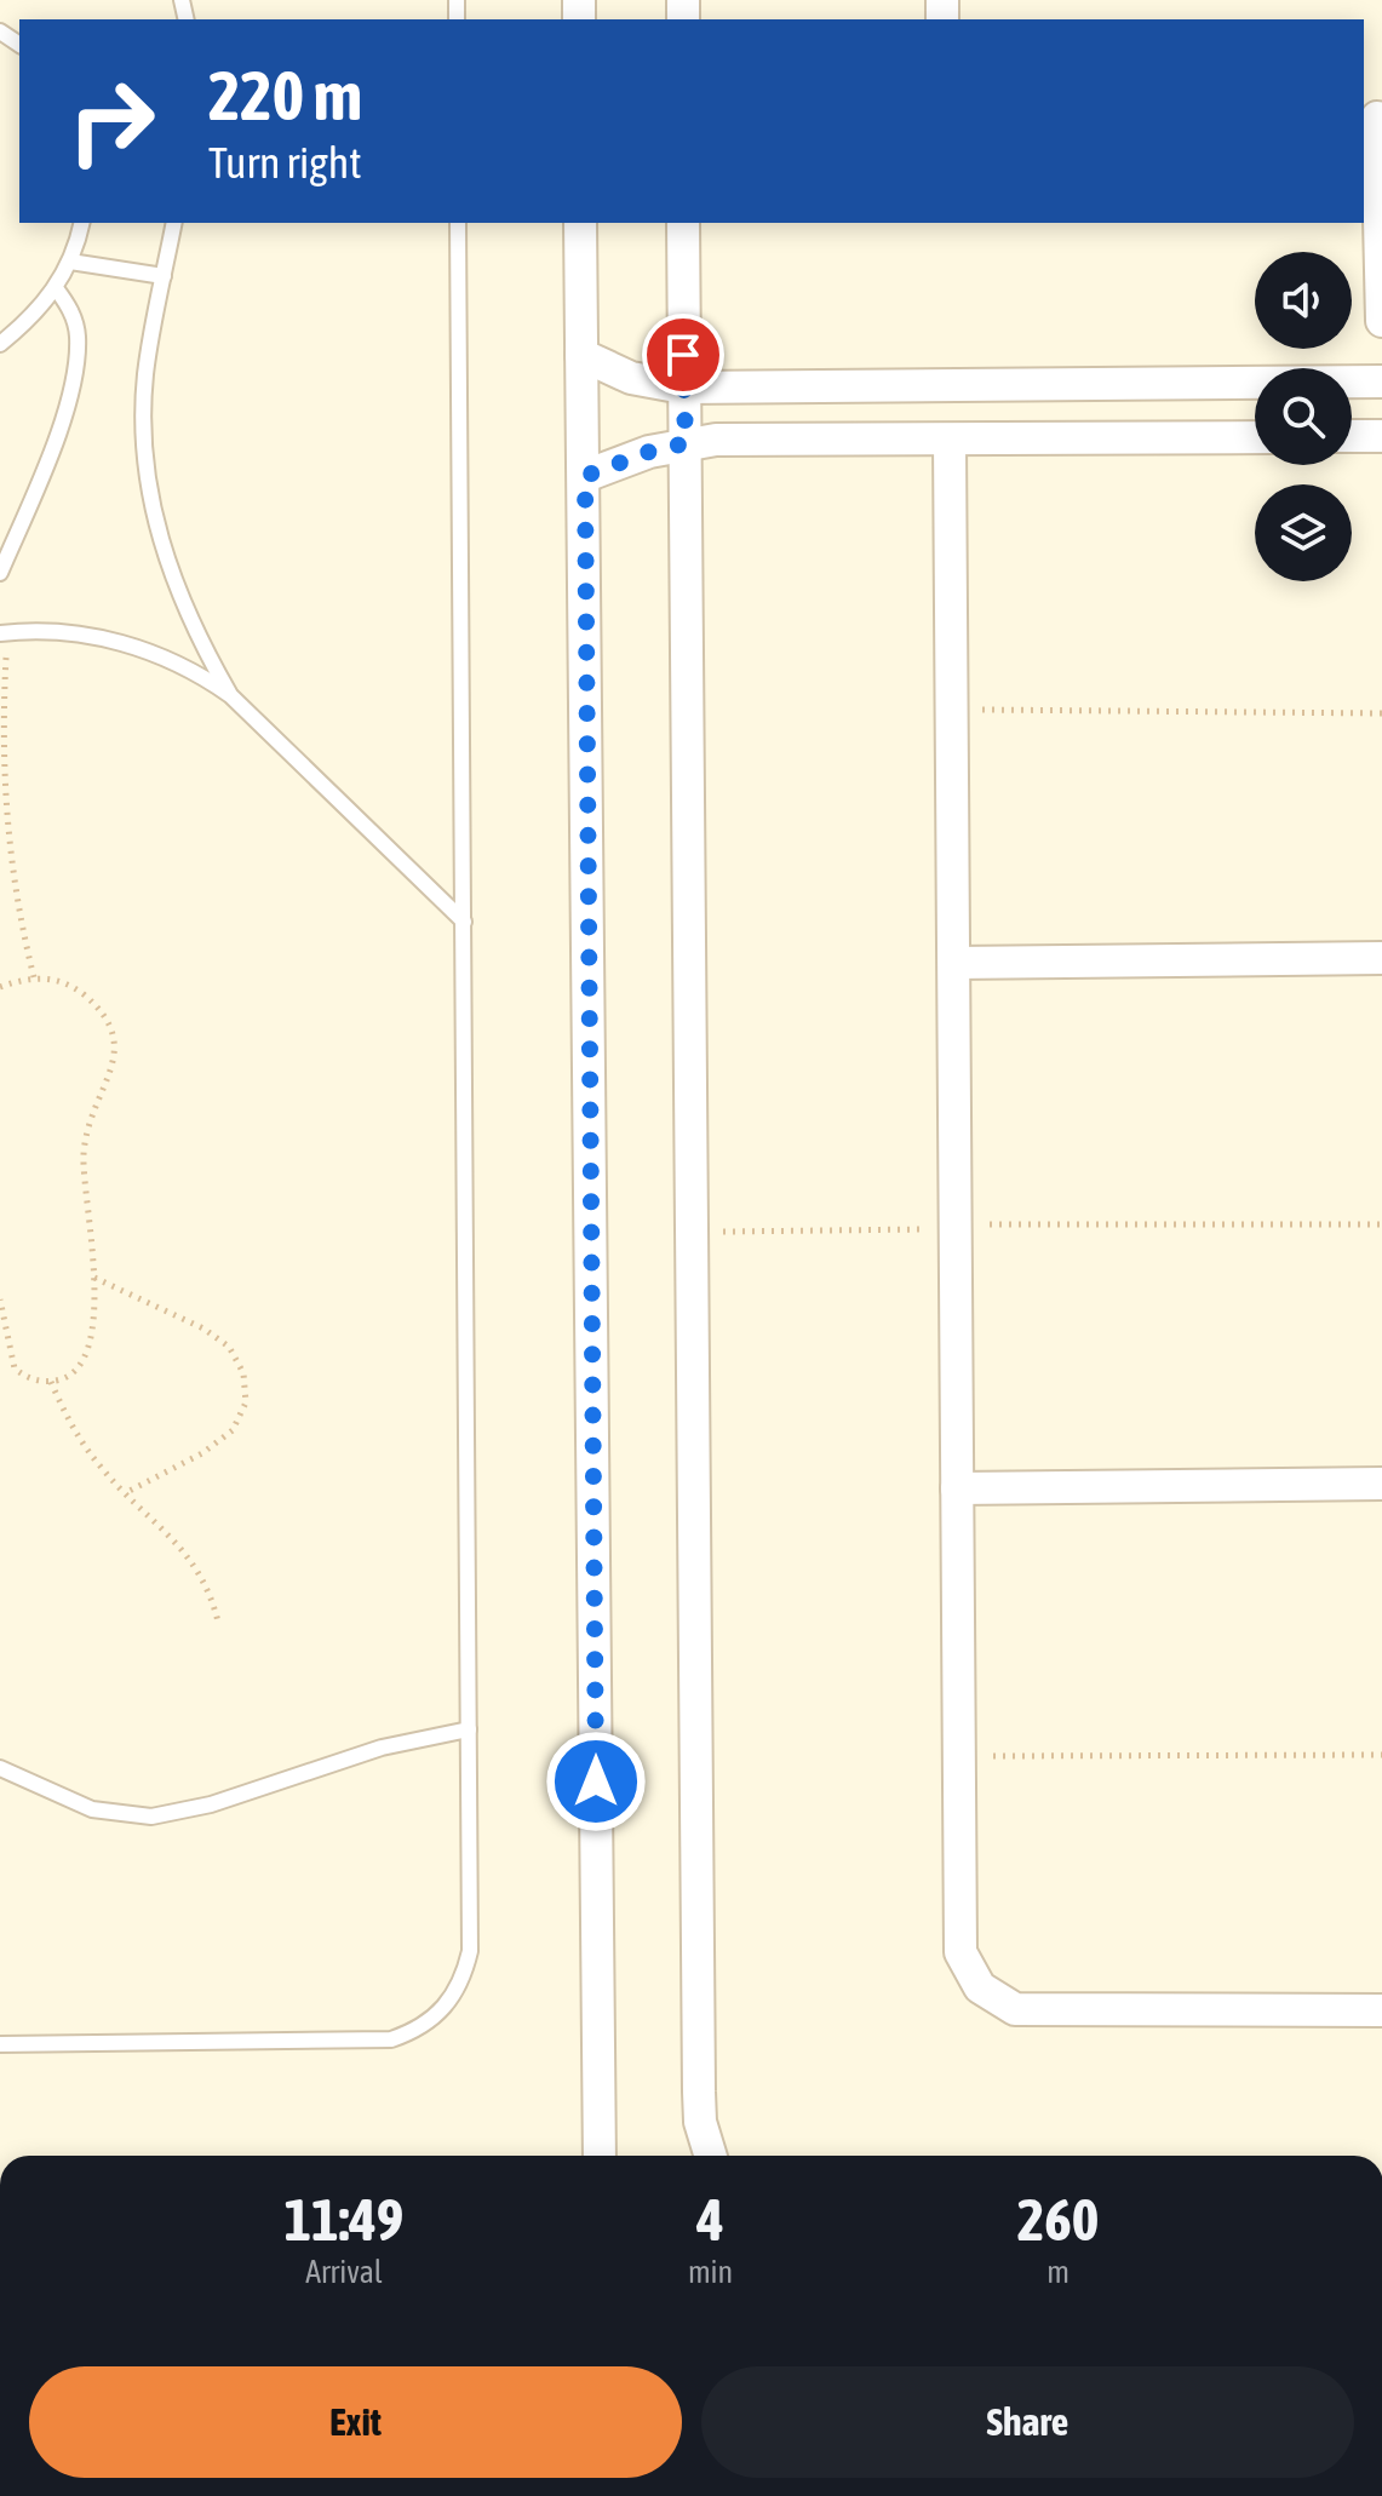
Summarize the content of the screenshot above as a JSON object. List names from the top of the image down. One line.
{"page":{"turn":["220 m","Turn right"],"eta":["11:49","Arrival","4","min","260","m"],"buttons":["Exit","Share"]}}
